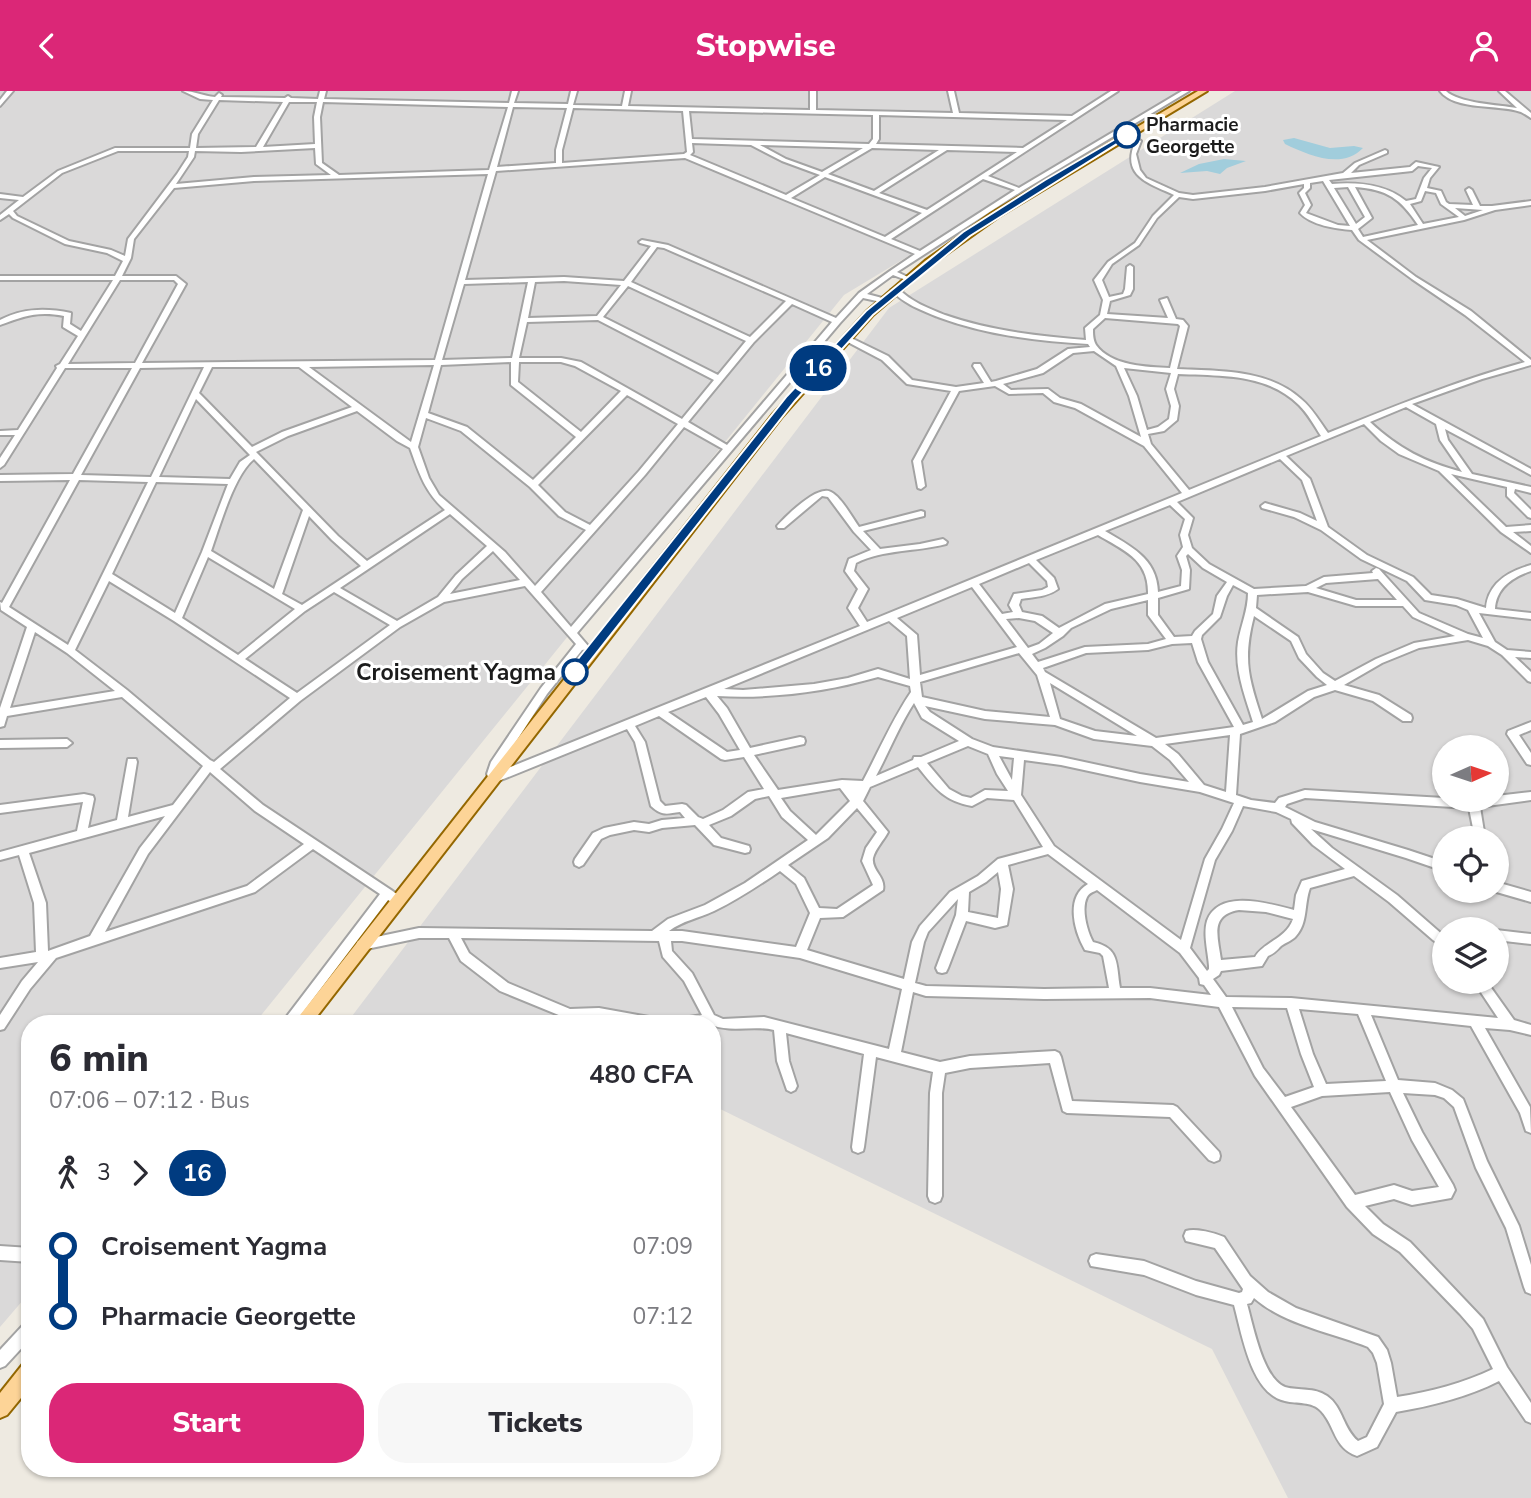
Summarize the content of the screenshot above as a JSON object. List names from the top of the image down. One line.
{"places":["Pharmacie Georgette","Croisement Yagma"],"lines":["bus line 16"],"north":"right","page":{"header":"Stopwise","on_map":"16","heading":["6 min","07:06 – 07:12 · Bus","480 CFA"],"legs":["3","16"],"list":[{"name":"Croisement Yagma","value":"07:09"},{"name":"Pharmacie Georgette","value":"07:12"}],"buttons":["Start","Tickets"]}}
